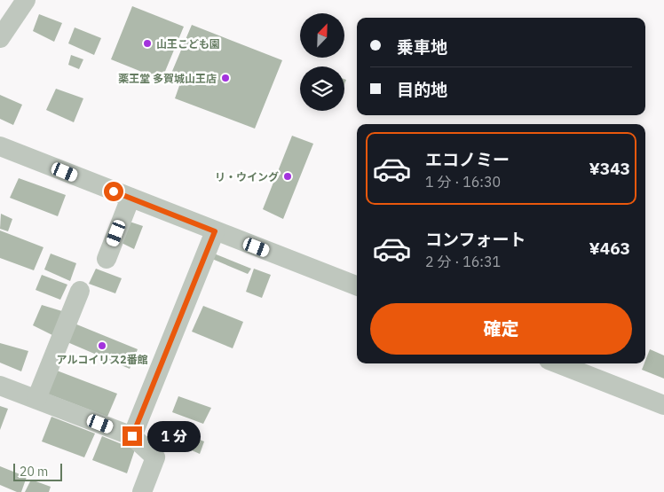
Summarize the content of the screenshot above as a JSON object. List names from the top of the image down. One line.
{"places":["山王こども園","薬王堂 多賀城山王店","リ・ウイング","アルコイリス2番館"],"scale_bar":"20 m","north":"top right","page":{"banner":["乗車地","目的地"],"list":[{"name":"エコノミー","note":"1 分 · 16:30","value":"¥343"},{"name":"コンフォート","note":"2 分 · 16:31","value":"¥463"}],"buttons":"確定","bubble":"1 分","scale":"20 m"}}
